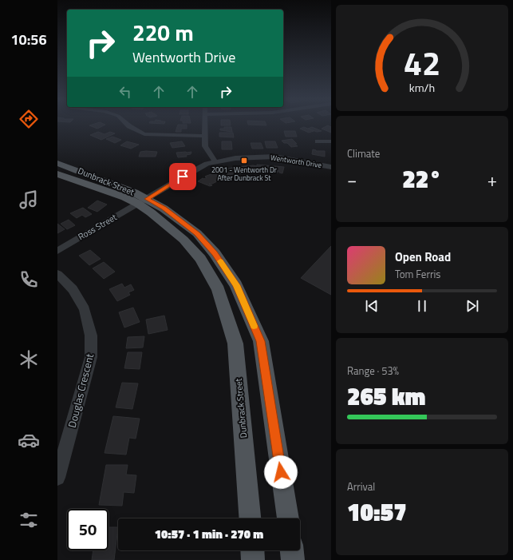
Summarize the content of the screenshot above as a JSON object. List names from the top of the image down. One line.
{"streets":{"main road":["Dunbrack Street"],"street":["Wentworth Drive","Ross Street","Douglas Crescent"]},"crossings":[["Wentworth Drive","Dunbrack Street"],["Wentworth Drive","Ross Street"],["Dunbrack Street","Ross Street"]],"places":{"transit":["2001 - Wentworth Dr After Dunbrack St"]},"page":{"tabs":"10:56","turn":["220 m","Wentworth Drive"],"tile":["Climate",["Range · 53%","265 km"],["Arrival","10:57"]],"heat":["−","22°","+"],"song":["Open Road","Tom Ferris"],"limit":"50","trip":"10:57 · 1 min · 270 m","gauge":["42","km/h"]}}
